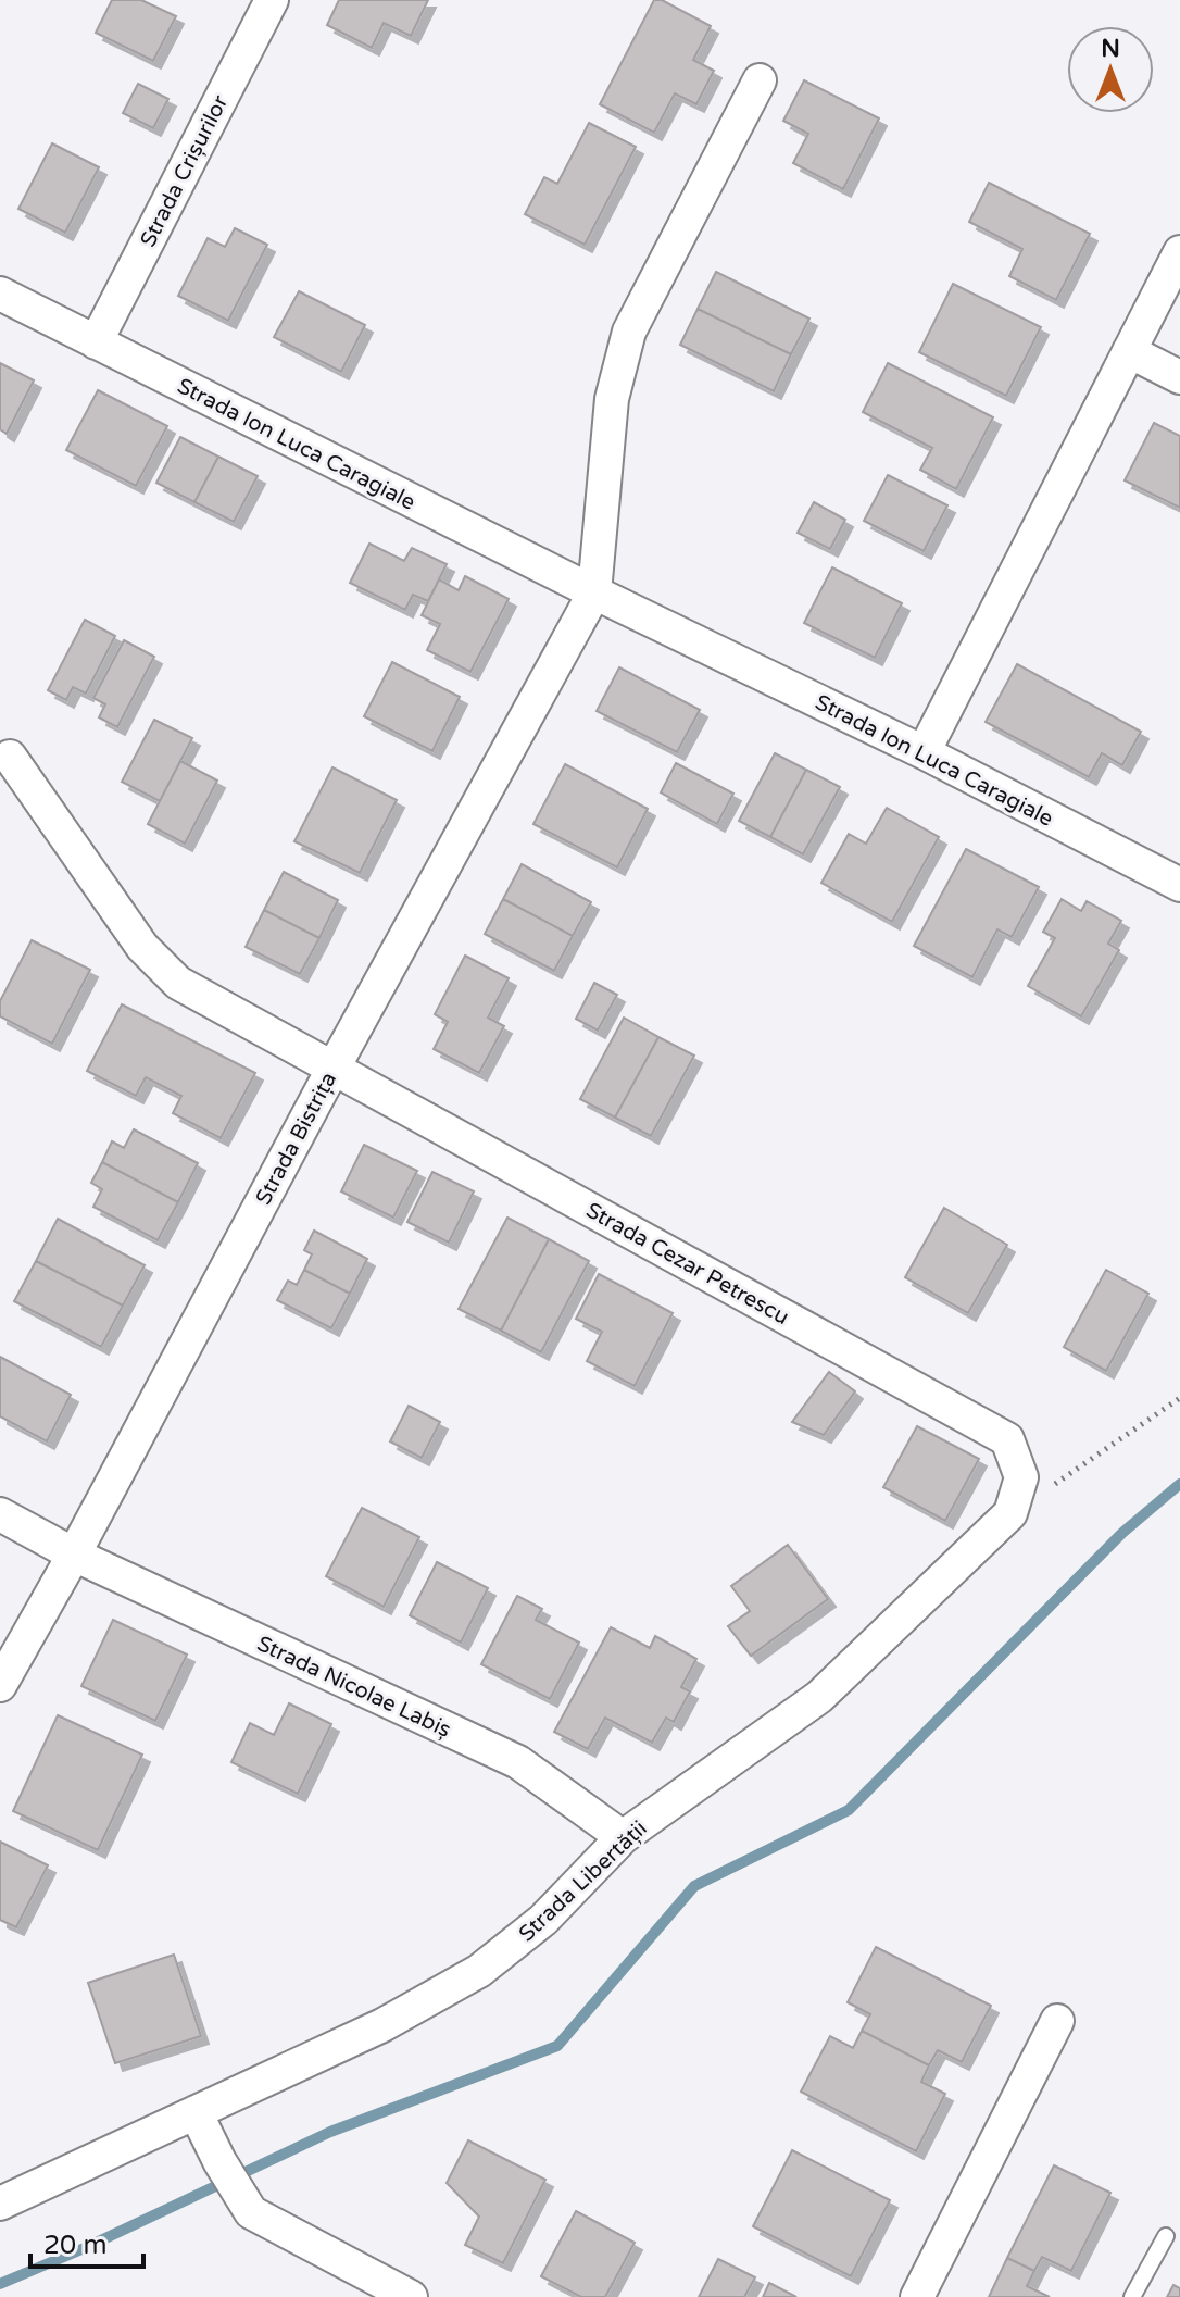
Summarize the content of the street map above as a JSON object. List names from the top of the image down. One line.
{"streets":{"street":["Strada Crișurilor","Strada Ion Luca Caragiale","Strada Bistrița","Strada Cezar Petrescu","Strada Nicolae Labiș","Strada Libertății"]},"crossings":[["Strada Crișurilor","Strada Ion Luca Caragiale"],["Strada Ion Luca Caragiale","Strada Bistrița"],["Strada Bistrița","Strada Cezar Petrescu"],["Strada Bistrița","Strada Nicolae Labiș"],["Strada Cezar Petrescu","Strada Libertății"],["Strada Nicolae Labiș","Strada Libertății"]],"scale_bar":"20 m","north":"top"}
